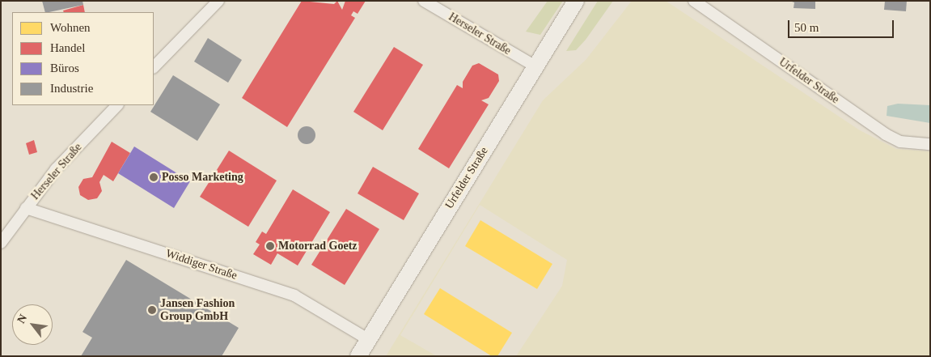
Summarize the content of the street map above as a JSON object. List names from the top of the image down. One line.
{"streets":{"main road":["Urfelder Straße"],"street":["Herseler Straße","Widdiger Straße"]},"crossings":[["Herseler Straße","Urfelder Straße"],["Herseler Straße","Widdiger Straße"],["Urfelder Straße","Widdiger Straße"]],"places":["Posso Marketing","Motorrad Goetz","Jansen Fashion Group GmbH"],"legend":["Wohnen","Handel","Büros","Industrie"],"scale_bar":"50 m","north":"top left"}
